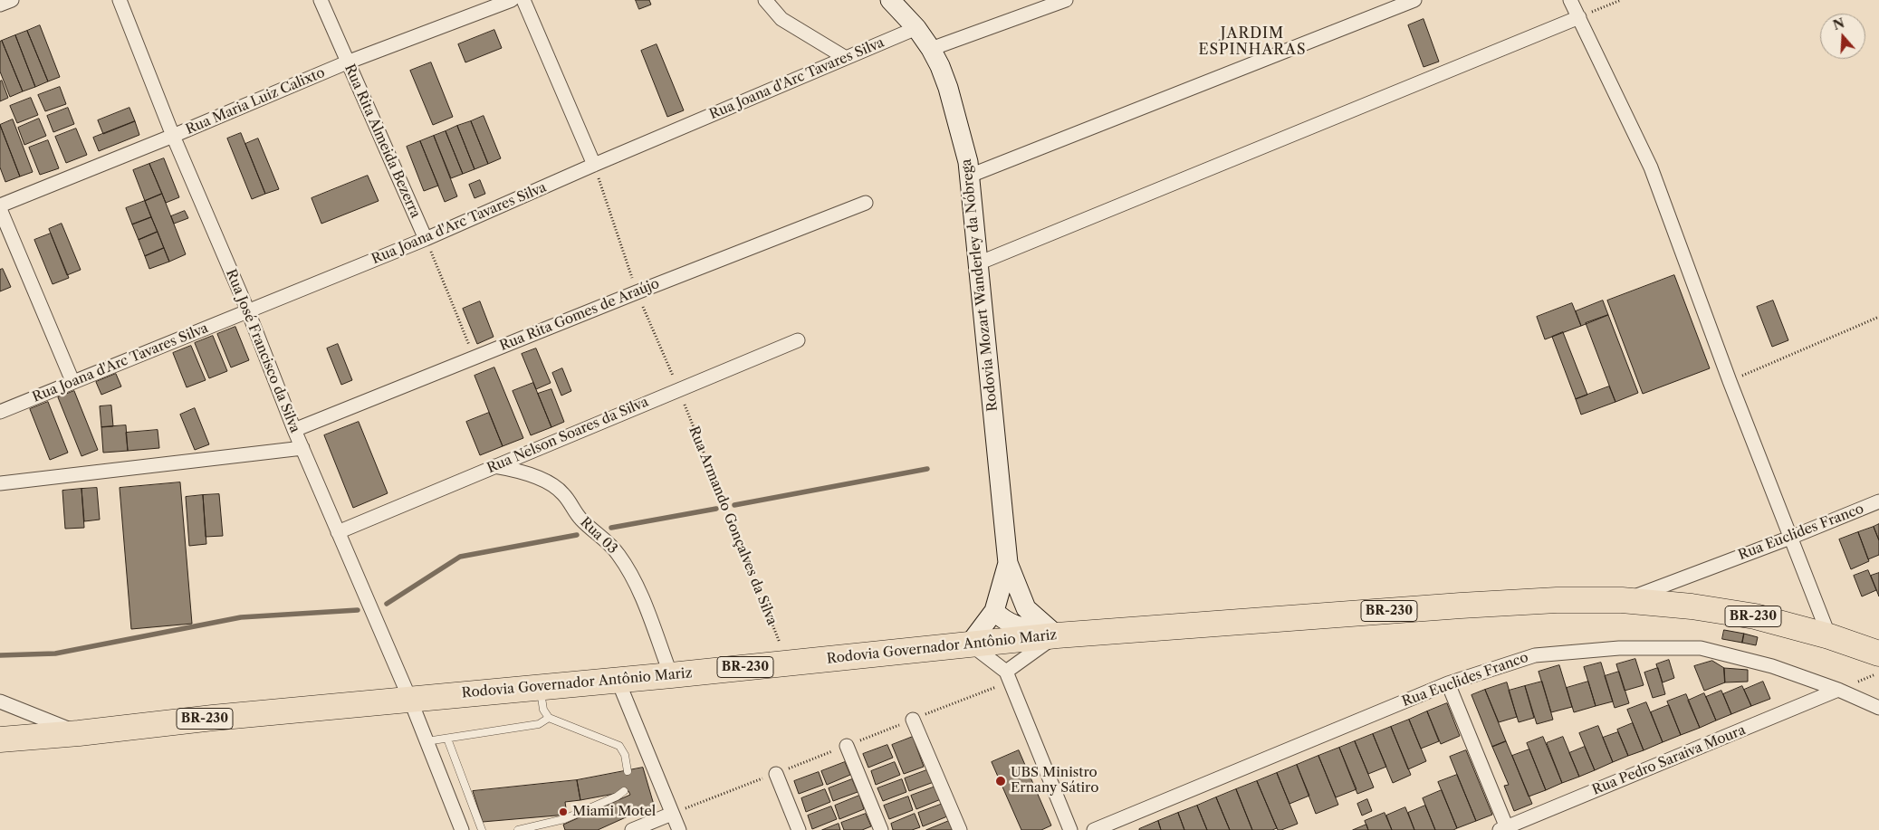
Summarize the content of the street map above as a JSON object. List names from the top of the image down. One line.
{"streets":{"highway":["BR-230","Rodovia Governador Antônio Mariz"],"main road":["Rodovia Mozart Wanderley da Nóbrega"],"street":["Rua Joana d'Arc Tavares Silva","Rua Maria Luiz Calixto","Rua Rita Almeida Bezerra","Rua Rita Gomes de Araújo","Rua José Francisco da Silva","Rua Nelson Soares da Silva","Rua Euclides Franco","Rua 03","Rua Pedro Saraiva Moura"],"path":["Rua Armando Gonçalves da Silva"]},"crossings":[["Rua Joana d'Arc Tavares Silva","Rua Rita Almeida Bezerra"],["Rua Joana d'Arc Tavares Silva","Rodovia Mozart Wanderley da Nóbrega"],["Rua Joana d'Arc Tavares Silva","Rua José Francisco da Silva"],["Rua Maria Luiz Calixto","Rua Rita Almeida Bezerra"],["Rua Maria Luiz Calixto","Rua José Francisco da Silva"],["Rodovia Mozart Wanderley da Nóbrega","Rodovia Governador Antônio Mariz"],["Rua Rita Gomes de Araújo","Rua José Francisco da Silva"],["Rua José Francisco da Silva","Rua Nelson Soares da Silva"],["Rua José Francisco da Silva","Rodovia Governador Antônio Mariz"],["Rua Nelson Soares da Silva","Rua Armando Gonçalves da Silva"],["Rua Nelson Soares da Silva","Rua 03"],["Rua Armando Gonçalves da Silva","Rodovia Governador Antônio Mariz"],["Rua Euclides Franco","Rodovia Governador Antônio Mariz"],["Rua Euclides Franco","Rua Pedro Saraiva Moura"],["Rua 03","Rodovia Governador Antônio Mariz"]],"districts":["JARDIM ESPINHARAS"],"places":["UBS Ministro Ernany Sátiro","Miami Motel"],"north":"top"}
